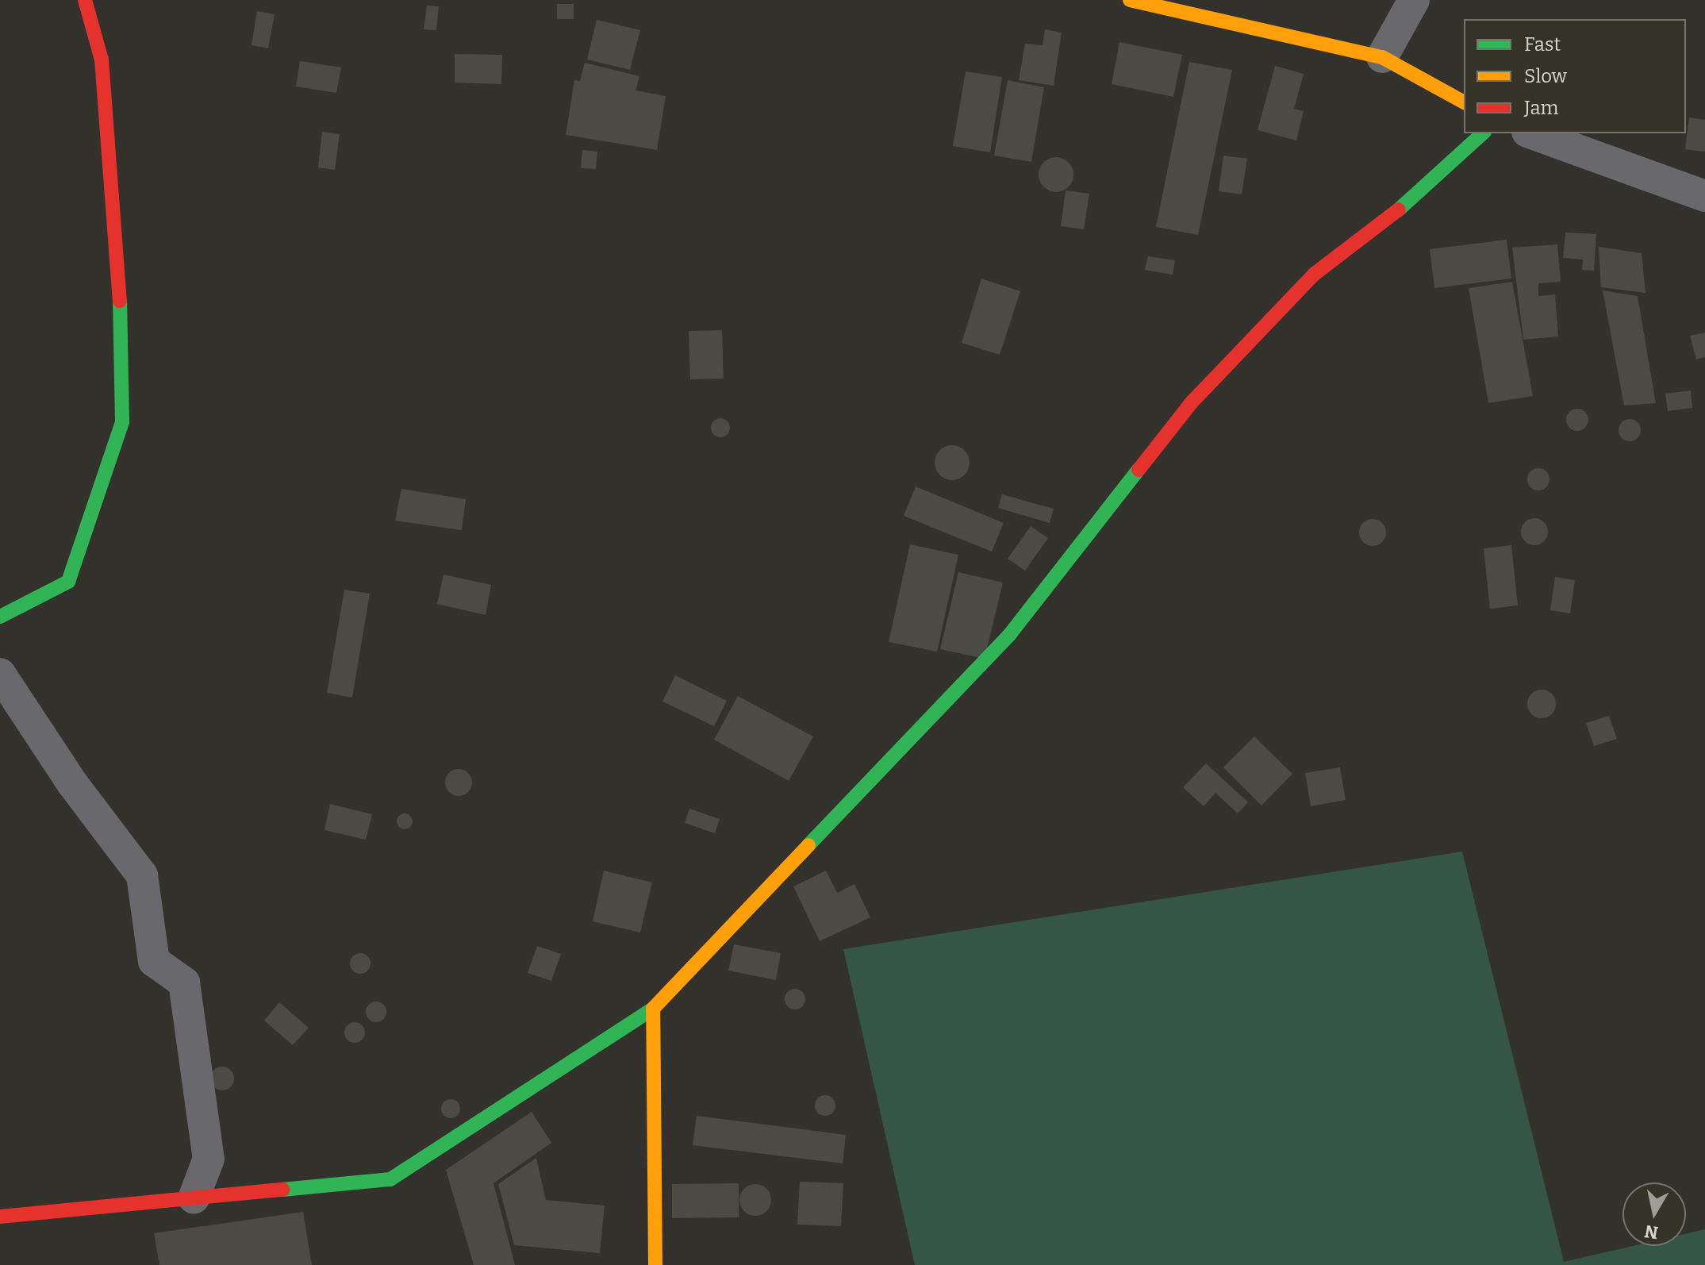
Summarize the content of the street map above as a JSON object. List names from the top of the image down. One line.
{"legend":["Fast","Slow","Jam"],"north":"bottom"}
